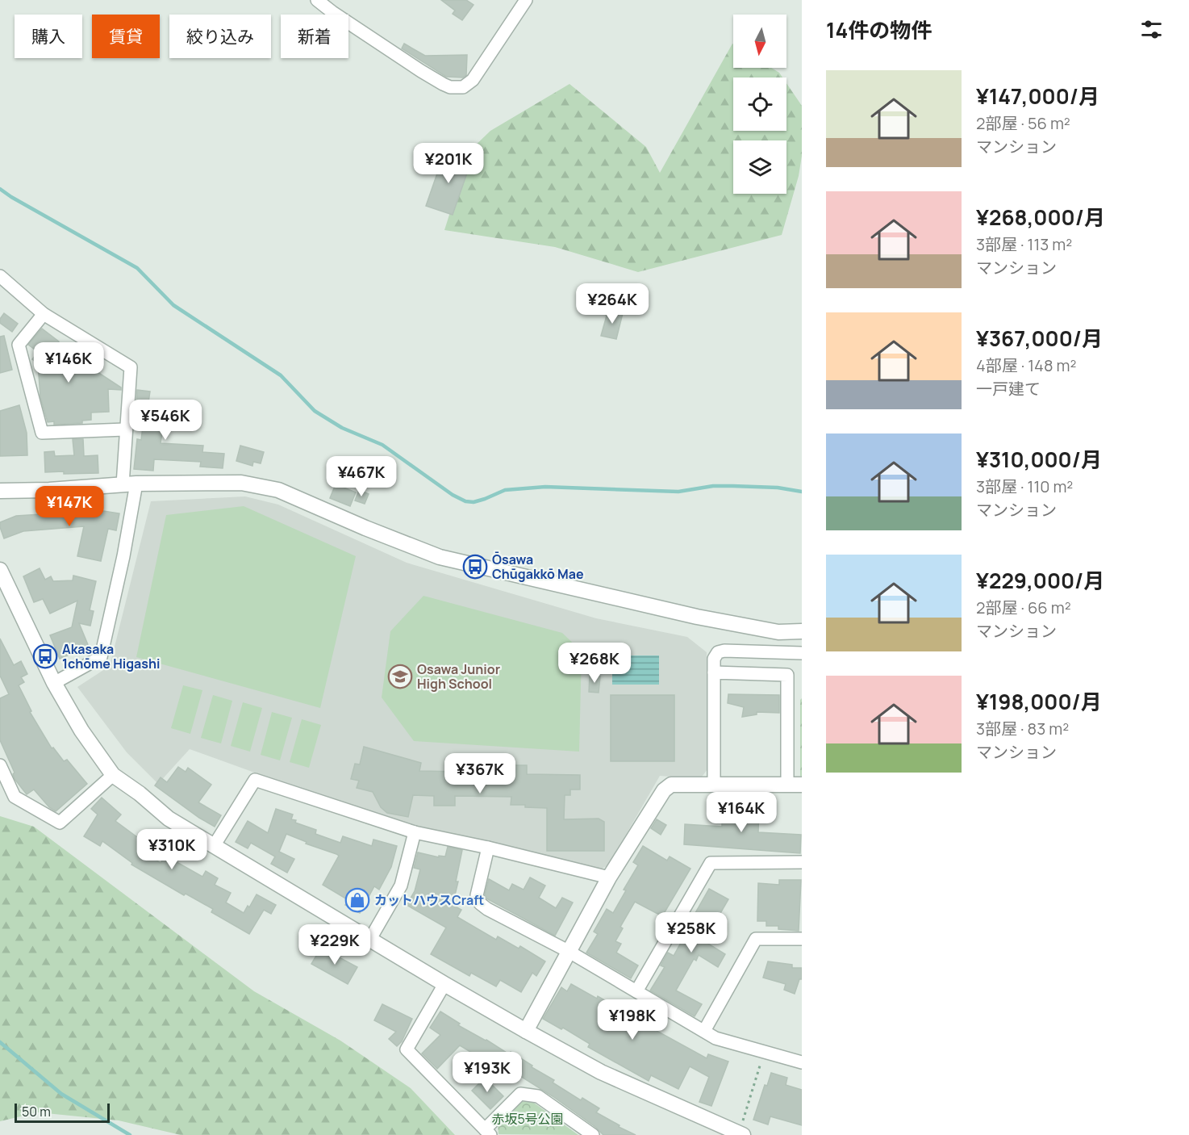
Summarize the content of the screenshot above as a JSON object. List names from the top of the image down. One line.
{"parks":["赤坂5号公園"],"places":{"bus stop":["Ōsawa Chūgakkō Mae","Akasaka 1chōme Higashi"],"school or university":["Osawa Junior High School"],"shop":["カットハウスCraft"]},"scale_bar":"50 m","north":"bottom","page":{"heading":"14件の物件","chip":["購入","賃貸","絞り込み","新着"],"list":[{"name":"¥147,000/月","note":"2部屋 · 56 m² · マンション"},{"name":"¥268,000/月","note":"3部屋 · 113 m² · マンション"},{"name":"¥367,000/月","note":"4部屋 · 148 m² · 一戸建て"},{"name":"¥310,000/月","note":"3部屋 · 110 m² · マンション"},{"name":"¥229,000/月","note":"2部屋 · 66 m² · マンション"},{"name":"¥198,000/月","note":"3部屋 · 83 m² · マンション"}],"price":["¥201K","¥264K","¥146K","¥546K","¥467K","¥147K","¥268K","¥367K","¥164K","¥310K","¥258K","¥229K","¥198K","¥193K"],"scale":"50 m"}}
